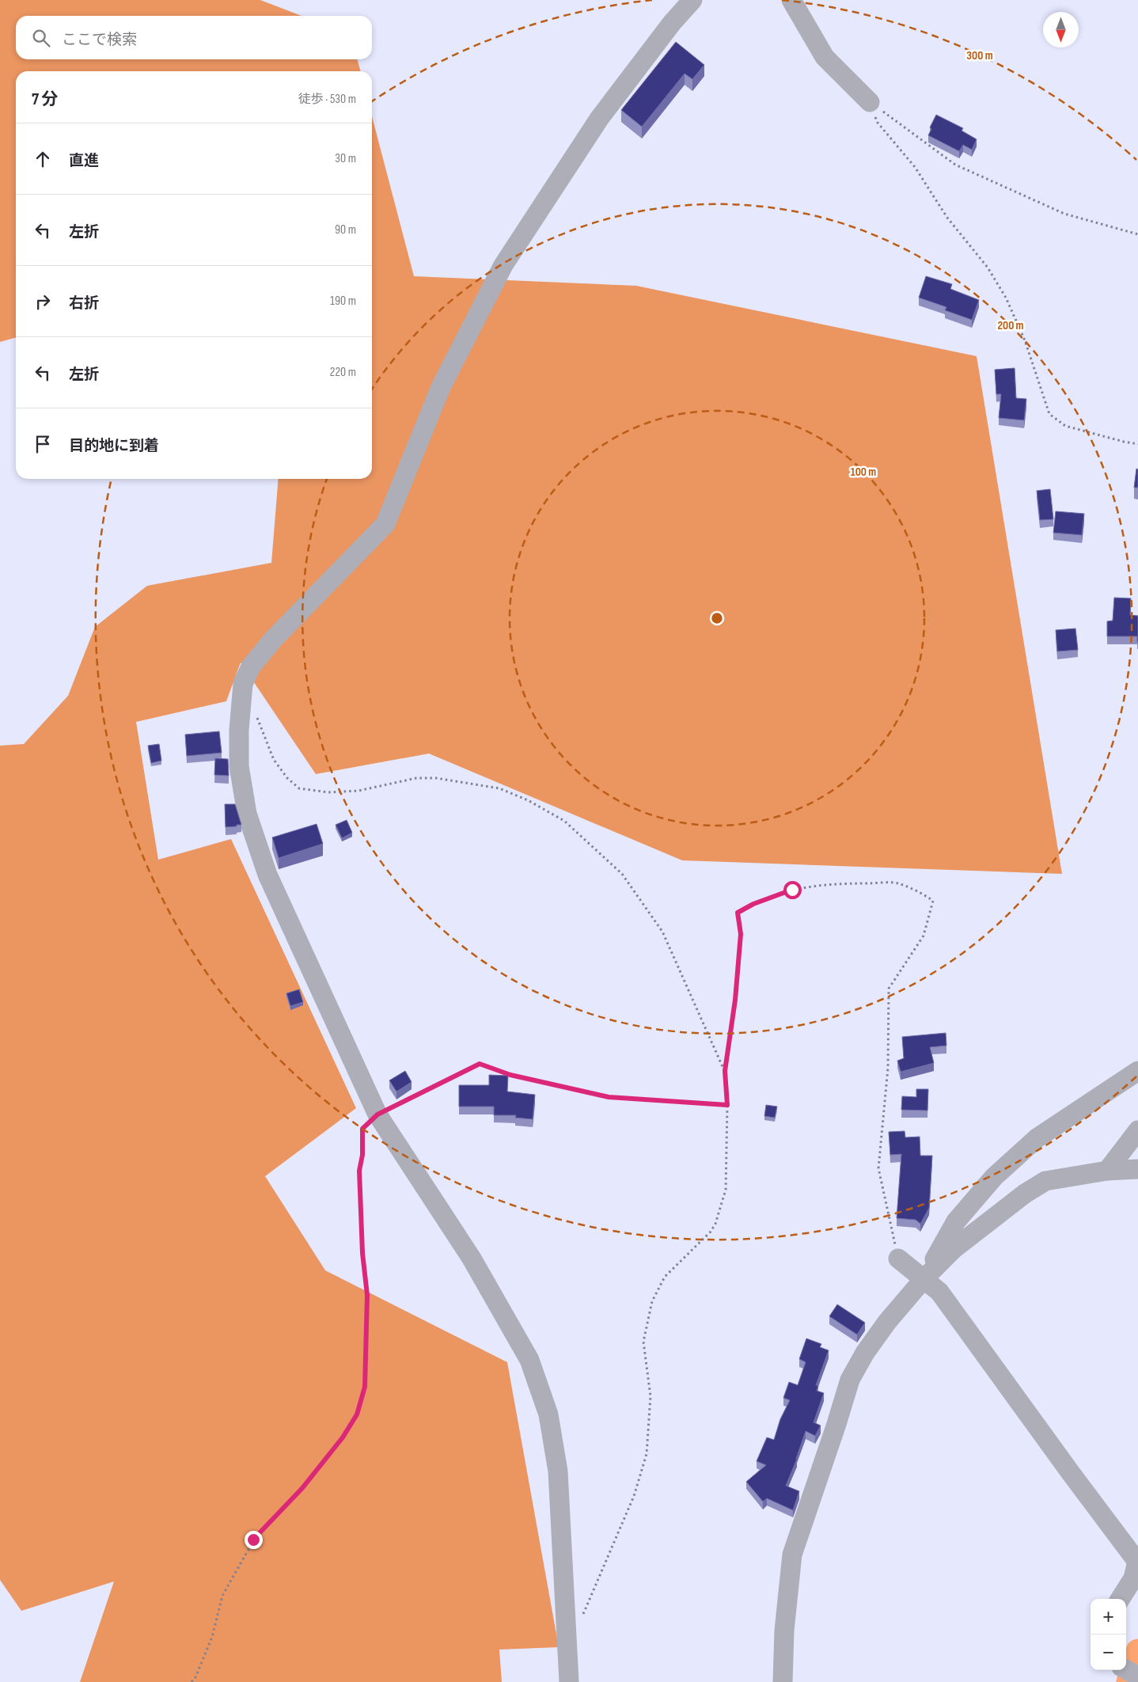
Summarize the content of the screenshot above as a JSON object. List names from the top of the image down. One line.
{"north":"bottom","page":{"search":"ここで検索","heading":["7 分","徒歩 · 530 m"],"list":[["直進","30 m"],["左折","90 m"],["右折","190 m"],["左折","220 m"],"目的地に到着"],"map_buttons":["+","−"]},"rings":["300 m","200 m","100 m"]}
